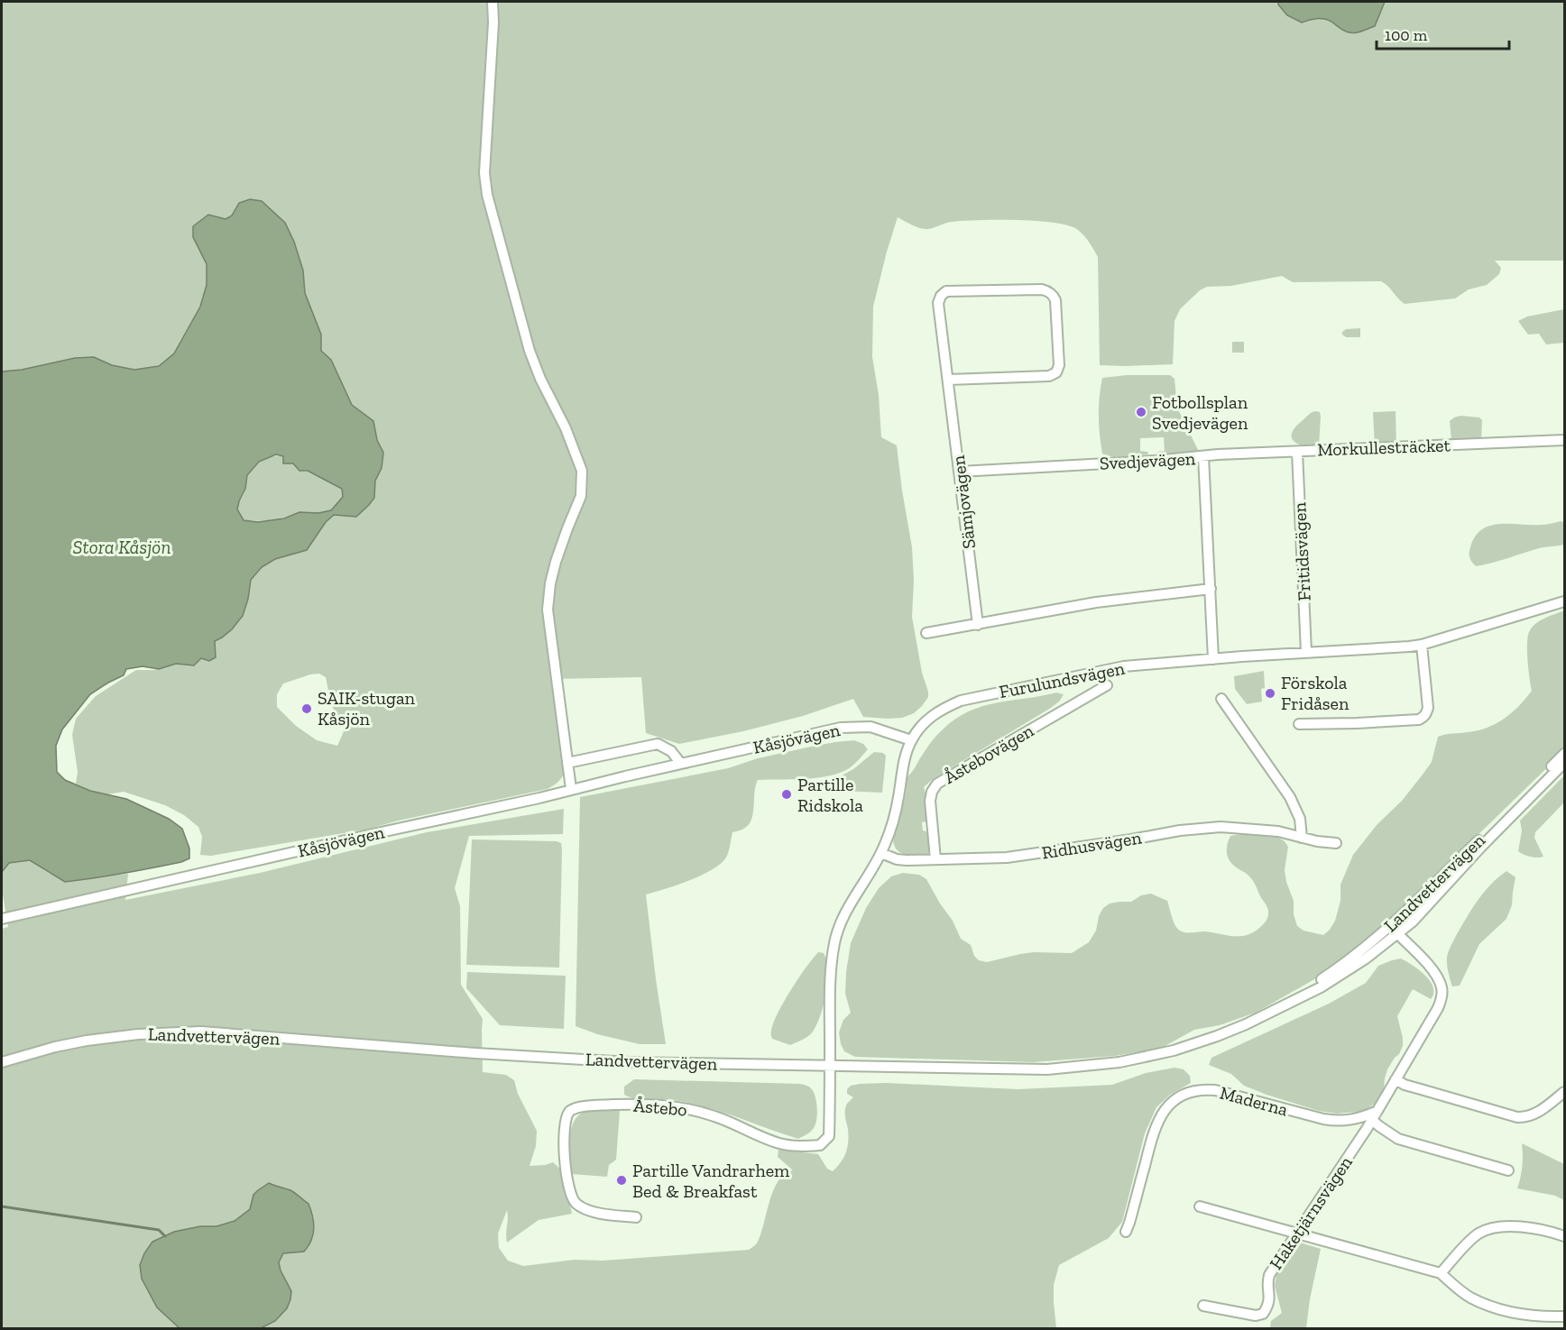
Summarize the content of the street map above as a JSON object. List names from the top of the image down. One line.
{"streets":{"street":["Morkullesträcket","Svedjevägen","Sämjovägen","Fritidsvägen","Furulundsvägen","Kåsjövägen","Åstebovägen","Ridhusvägen","Landvettervägen","Maderna","Åstebo","Haketjärnsvägen"]},"crossings":[["Morkullesträcket","Svedjevägen"],["Morkullesträcket","Fritidsvägen"],["Svedjevägen","Sämjovägen"],["Svedjevägen","Furulundsvägen"],["Fritidsvägen","Furulundsvägen"],["Furulundsvägen","Kåsjövägen"],["Furulundsvägen","Ridhusvägen"],["Furulundsvägen","Landvettervägen"],["Furulundsvägen","Åstebo"],["Åstebovägen","Ridhusvägen"],["Landvettervägen","Åstebo"],["Landvettervägen","Haketjärnsvägen"],["Maderna","Haketjärnsvägen"]],"water":["Stora Kåsjön"],"places":["Fotbollsplan Svedjevägen","Förskola Fridåsen","SAIK-stugan Kåsjön","Partille Ridskola","Partille Vandrarhem Bed & Breakfast"],"scale_bar":"100 m"}
